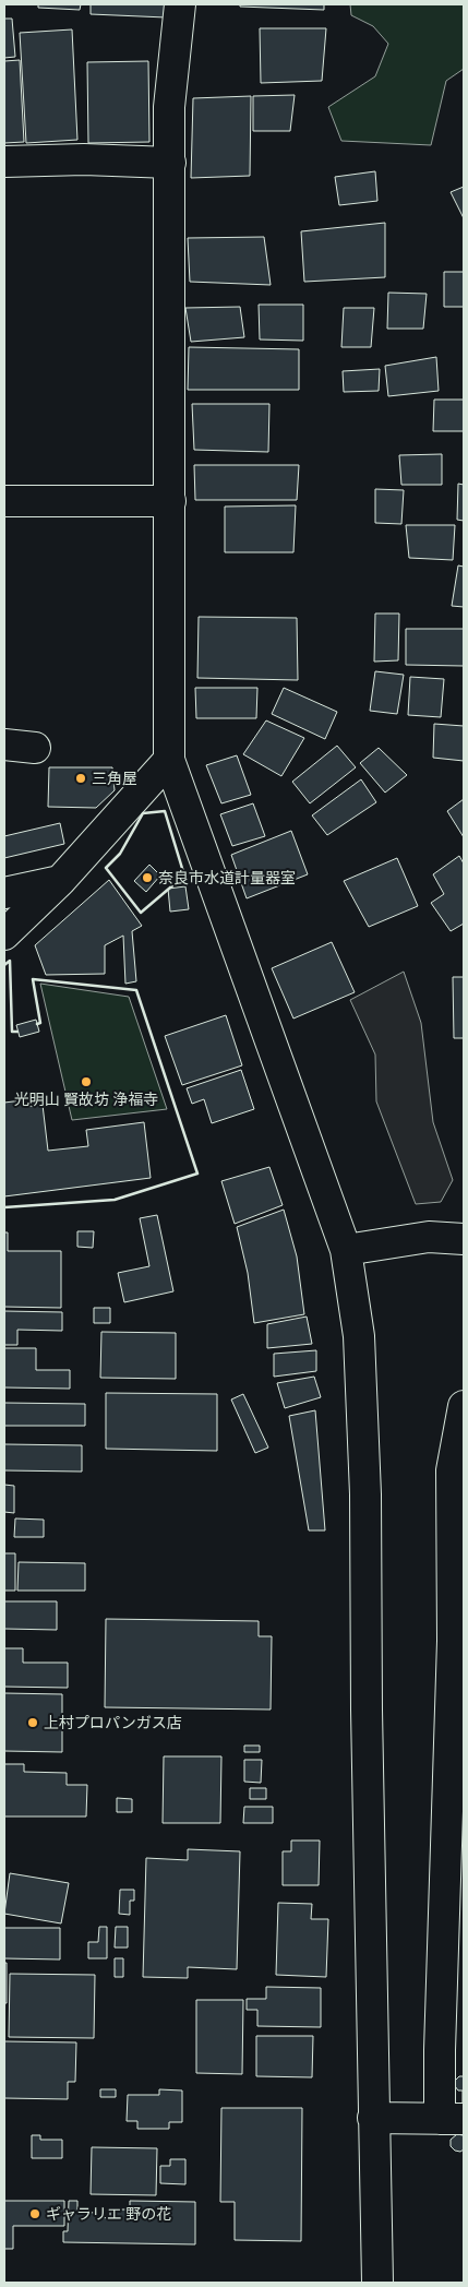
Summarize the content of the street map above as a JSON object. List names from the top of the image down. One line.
{"places":["三角屋","奈良市水道計量器室","光明山 賢故坊 浄福寺","上村プロパンガス店","ギャラリエ 野の花"]}
